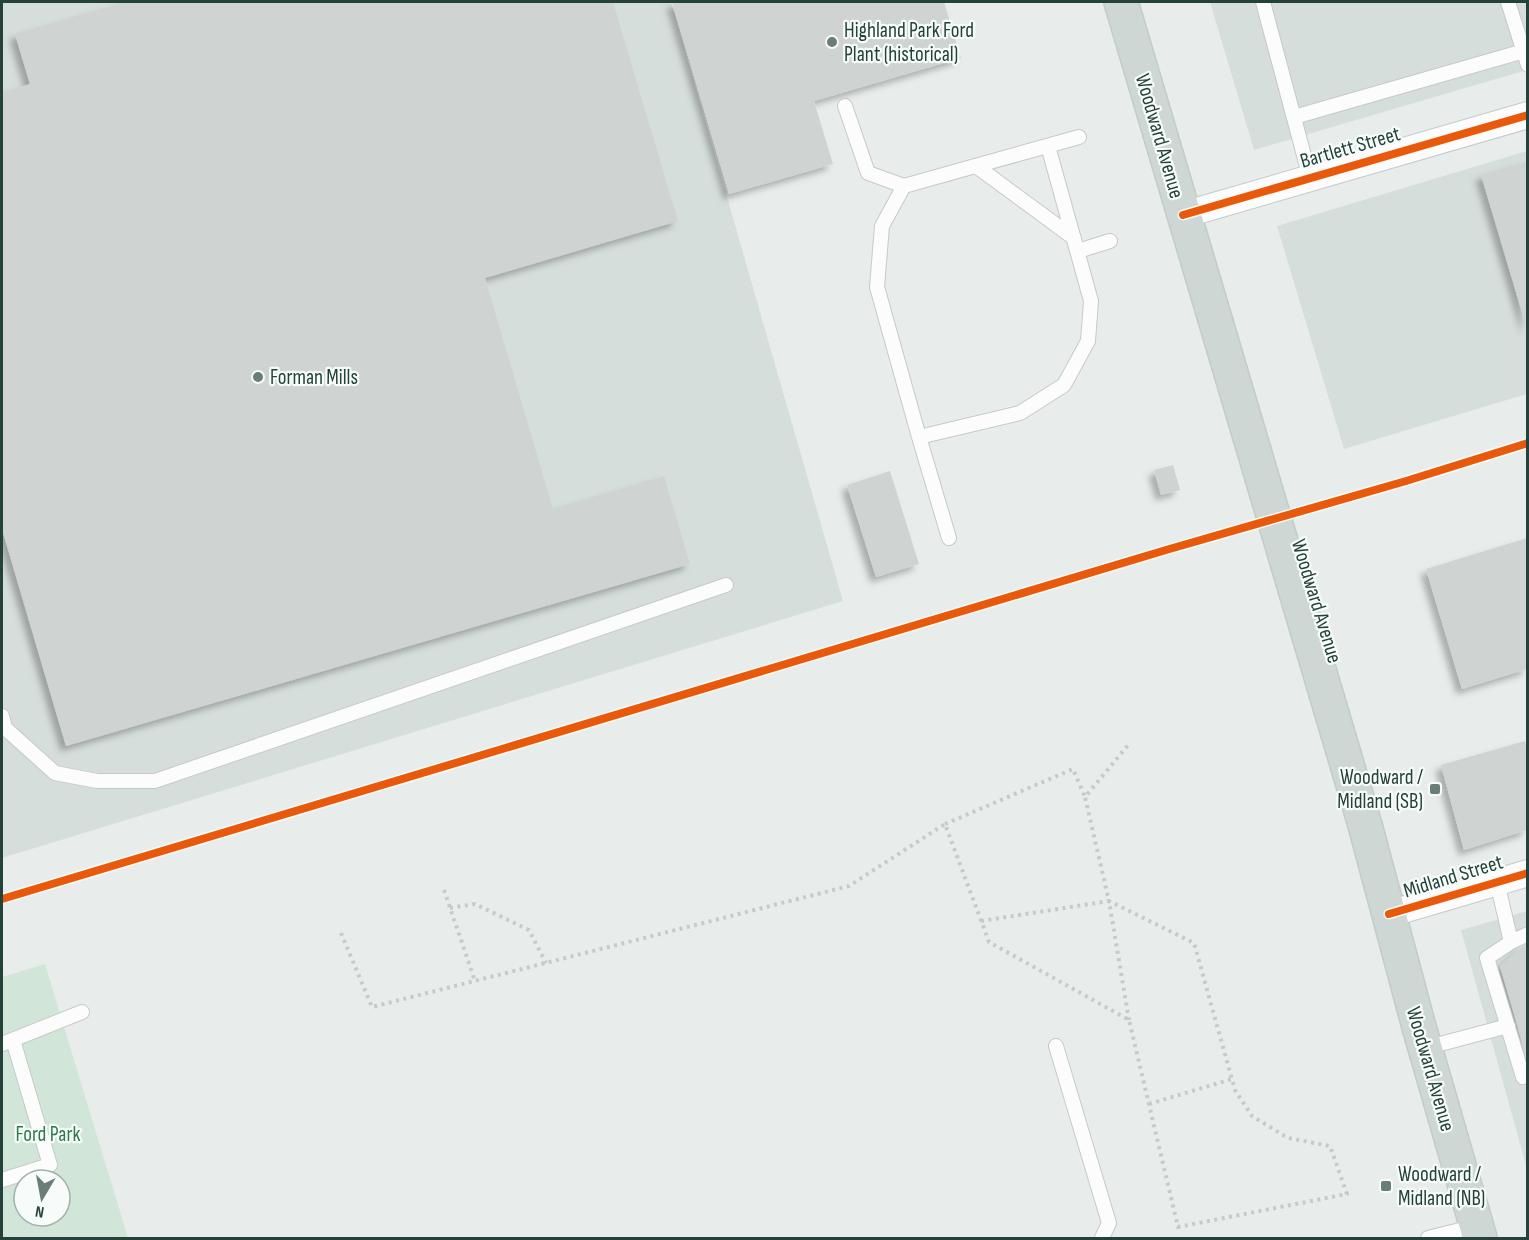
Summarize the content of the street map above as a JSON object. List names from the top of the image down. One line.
{"streets":{"main road":["Woodward Avenue"],"street":["Bartlett Street","Midland Street"]},"crossings":[["Woodward Avenue","Bartlett Street"],["Woodward Avenue","Midland Street"]],"parks":["Ford Park"],"places":{"other":["Highland Park Ford Plant (historical)","Forman Mills"],"transit":["Woodward / Midland (SB)","Woodward / Midland (NB)"]},"north":"bottom"}
